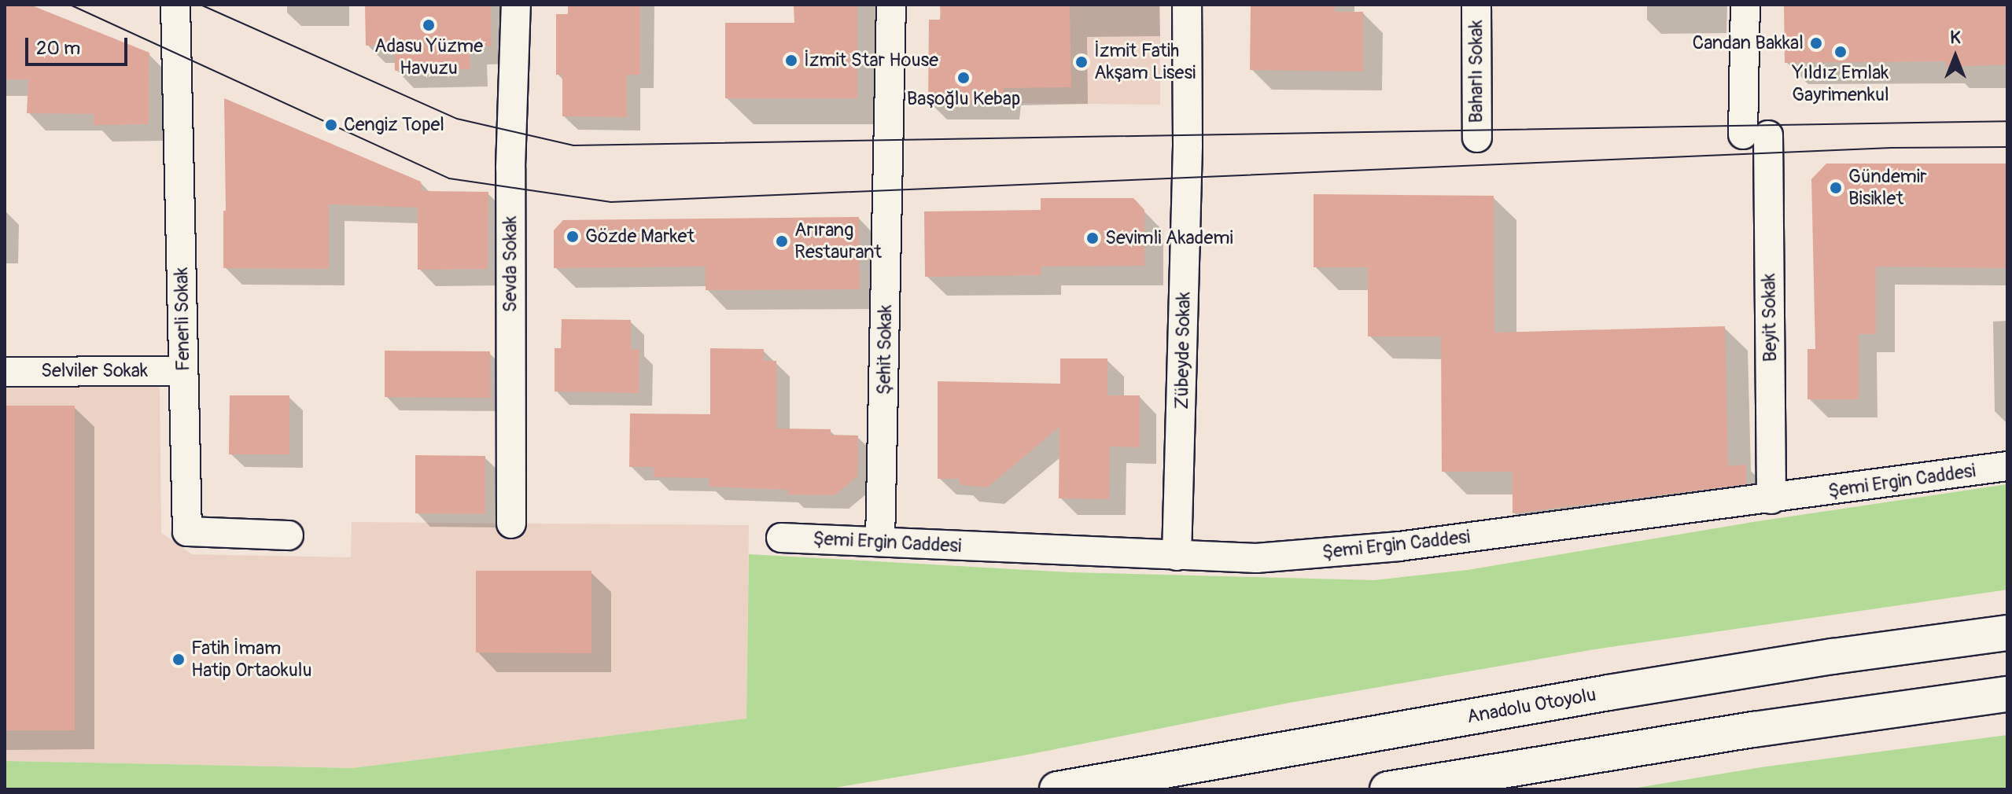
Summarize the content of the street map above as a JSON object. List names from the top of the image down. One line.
{"streets":{"highway":["Anadolu Otoyolu"],"street":["Baharlı Sokak","Sevda Sokak","Beyit Sokak","Fenerli Sokak","Şehit Sokak","Zübeyde Sokak","Selviler Sokak","Şemi Ergin Caddesi"]},"crossings":[["Beyit Sokak","Şemi Ergin Caddesi"],["Fenerli Sokak","Selviler Sokak"],["Şehit Sokak","Şemi Ergin Caddesi"],["Zübeyde Sokak","Şemi Ergin Caddesi"]],"places":["Adasu Yüzme Havuzu","Candan Bakkal","Yıldız Emlak Gayrimenkul","İzmit Star House","İzmit Fatih Akşam Lisesi","Başoğlu Kebap","Cengiz Topel","Gündemir Bisiklet","Gözde Market","Sevimli Akademi","Arırang Restaurant","Fatih İmam Hatip Ortaokulu"],"scale_bar":"20 m","north":"top"}
